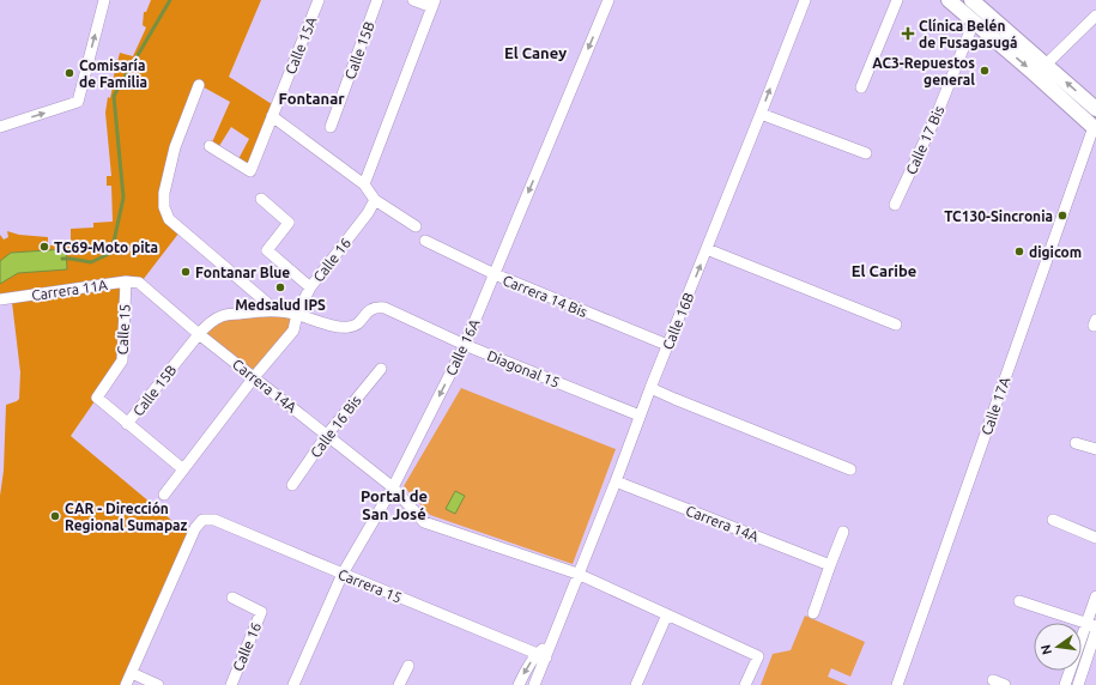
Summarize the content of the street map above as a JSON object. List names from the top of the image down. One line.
{"streets":{"street":["Calle 15A","Calle 15B","Calle 17 Bis","Calle 16","Carrera 11A","Carrera 14 Bis","Calle 16B","Calle 15","Calle 16A","Diagonal 15","Carrera 14A","Calle 17A","Calle 16 Bis","Carrera 15"]},"crossings":[["Calle 15B","Calle 15"],["Calle 15B","Diagonal 15"],["Calle 15B","Carrera 14A"],["Calle 16","Diagonal 15"],["Calle 16","Carrera 14A"],["Carrera 11A","Calle 15"],["Carrera 11A","Carrera 14A"],["Carrera 14 Bis","Calle 16B"],["Carrera 14 Bis","Calle 16A"],["Calle 16B","Diagonal 15"],["Calle 16B","Carrera 14A"],["Calle 16B","Carrera 15"],["Calle 16A","Diagonal 15"],["Calle 16A","Carrera 14A"],["Calle 16A","Carrera 15"],["Diagonal 15","Carrera 14A"],["Carrera 14A","Calle 16 Bis"]],"one_way":["Calle 16A"],"districts":["El Caney","Fontanar","El Caribe","Portal de San José"],"places":{"health":["Clínica Belén de Fusagasugá"],"other":["AC3-Repuestos general","Comisaría de Familia","TC130-Sincronia","TC69-Moto pita","digicom","Fontanar Blue","Medsalud IPS","CAR - Dirección Regional Sumapaz"]},"north":"left"}
